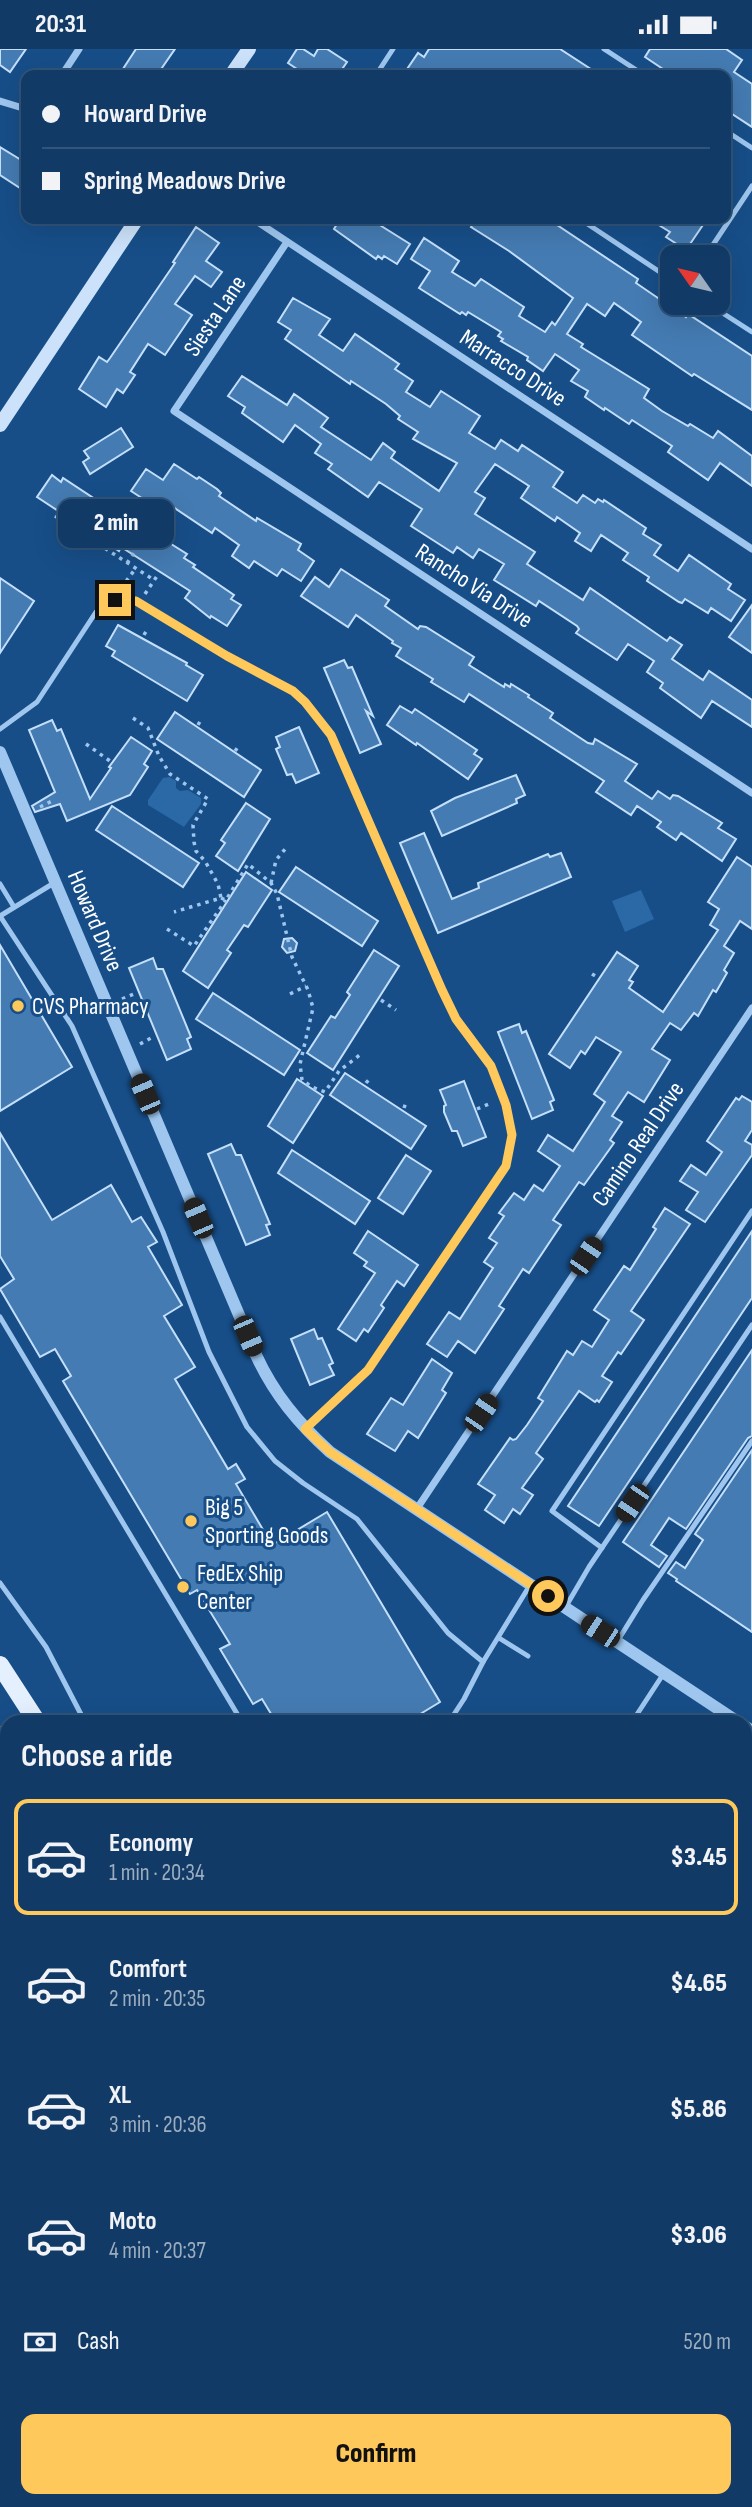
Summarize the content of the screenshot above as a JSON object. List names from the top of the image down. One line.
{"streets":{"street":["Siesta Lane","Marracco Drive","Rancho Via Drive","Howard Drive","Camino Real Drive"]},"crossings":[["Siesta Lane","Marracco Drive"],["Siesta Lane","Rancho Via Drive"],["Howard Drive","Camino Real Drive"]],"places":["CVS Pharmacy","Big 5 Sporting Goods","FedEx Ship Center"],"north":"top left","page":{"status":"20:31","banner":["Howard Drive","Spring Meadows Drive"],"bubble":"2 min","heading":"Choose a ride","list":[{"name":"Economy","note":"1 min · 20:34","value":"$3.45"},{"name":"Comfort","note":"2 min · 20:35","value":"$4.65"},{"name":"XL","note":"3 min · 20:36","value":"$5.86"},{"name":"Moto","note":"4 min · 20:37","value":"$3.06"}],"pay":["Cash","520 m"],"buttons":"Confirm"}}
